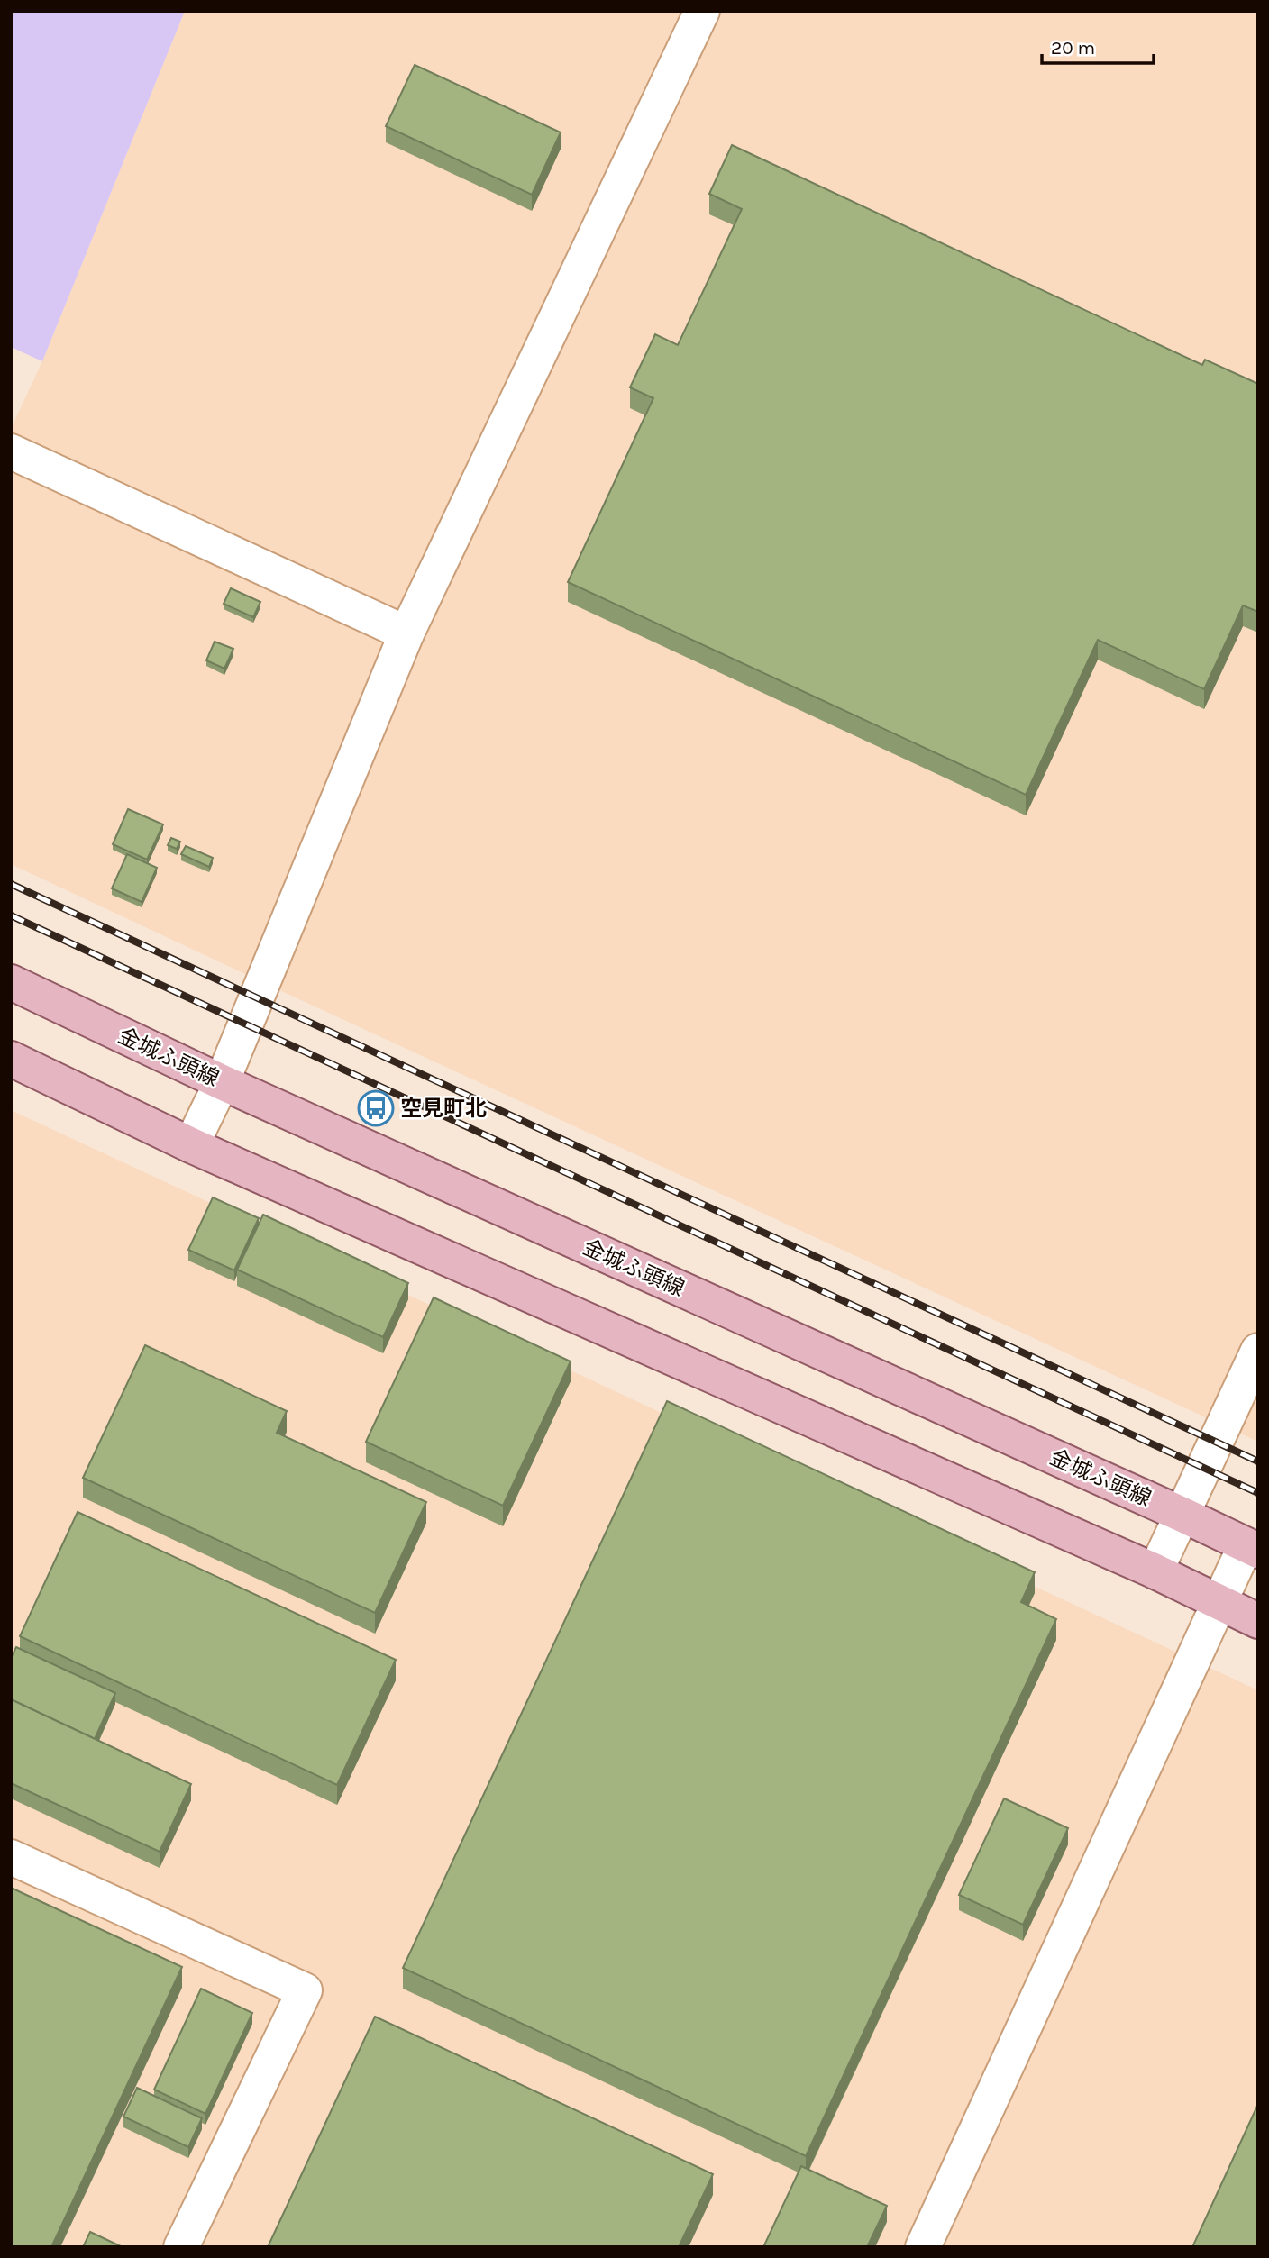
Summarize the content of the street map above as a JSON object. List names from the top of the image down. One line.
{"streets":{"main road":["金城ふ頭線"]},"places":{"bus stop":["空見町北"]},"scale_bar":"20 m"}
